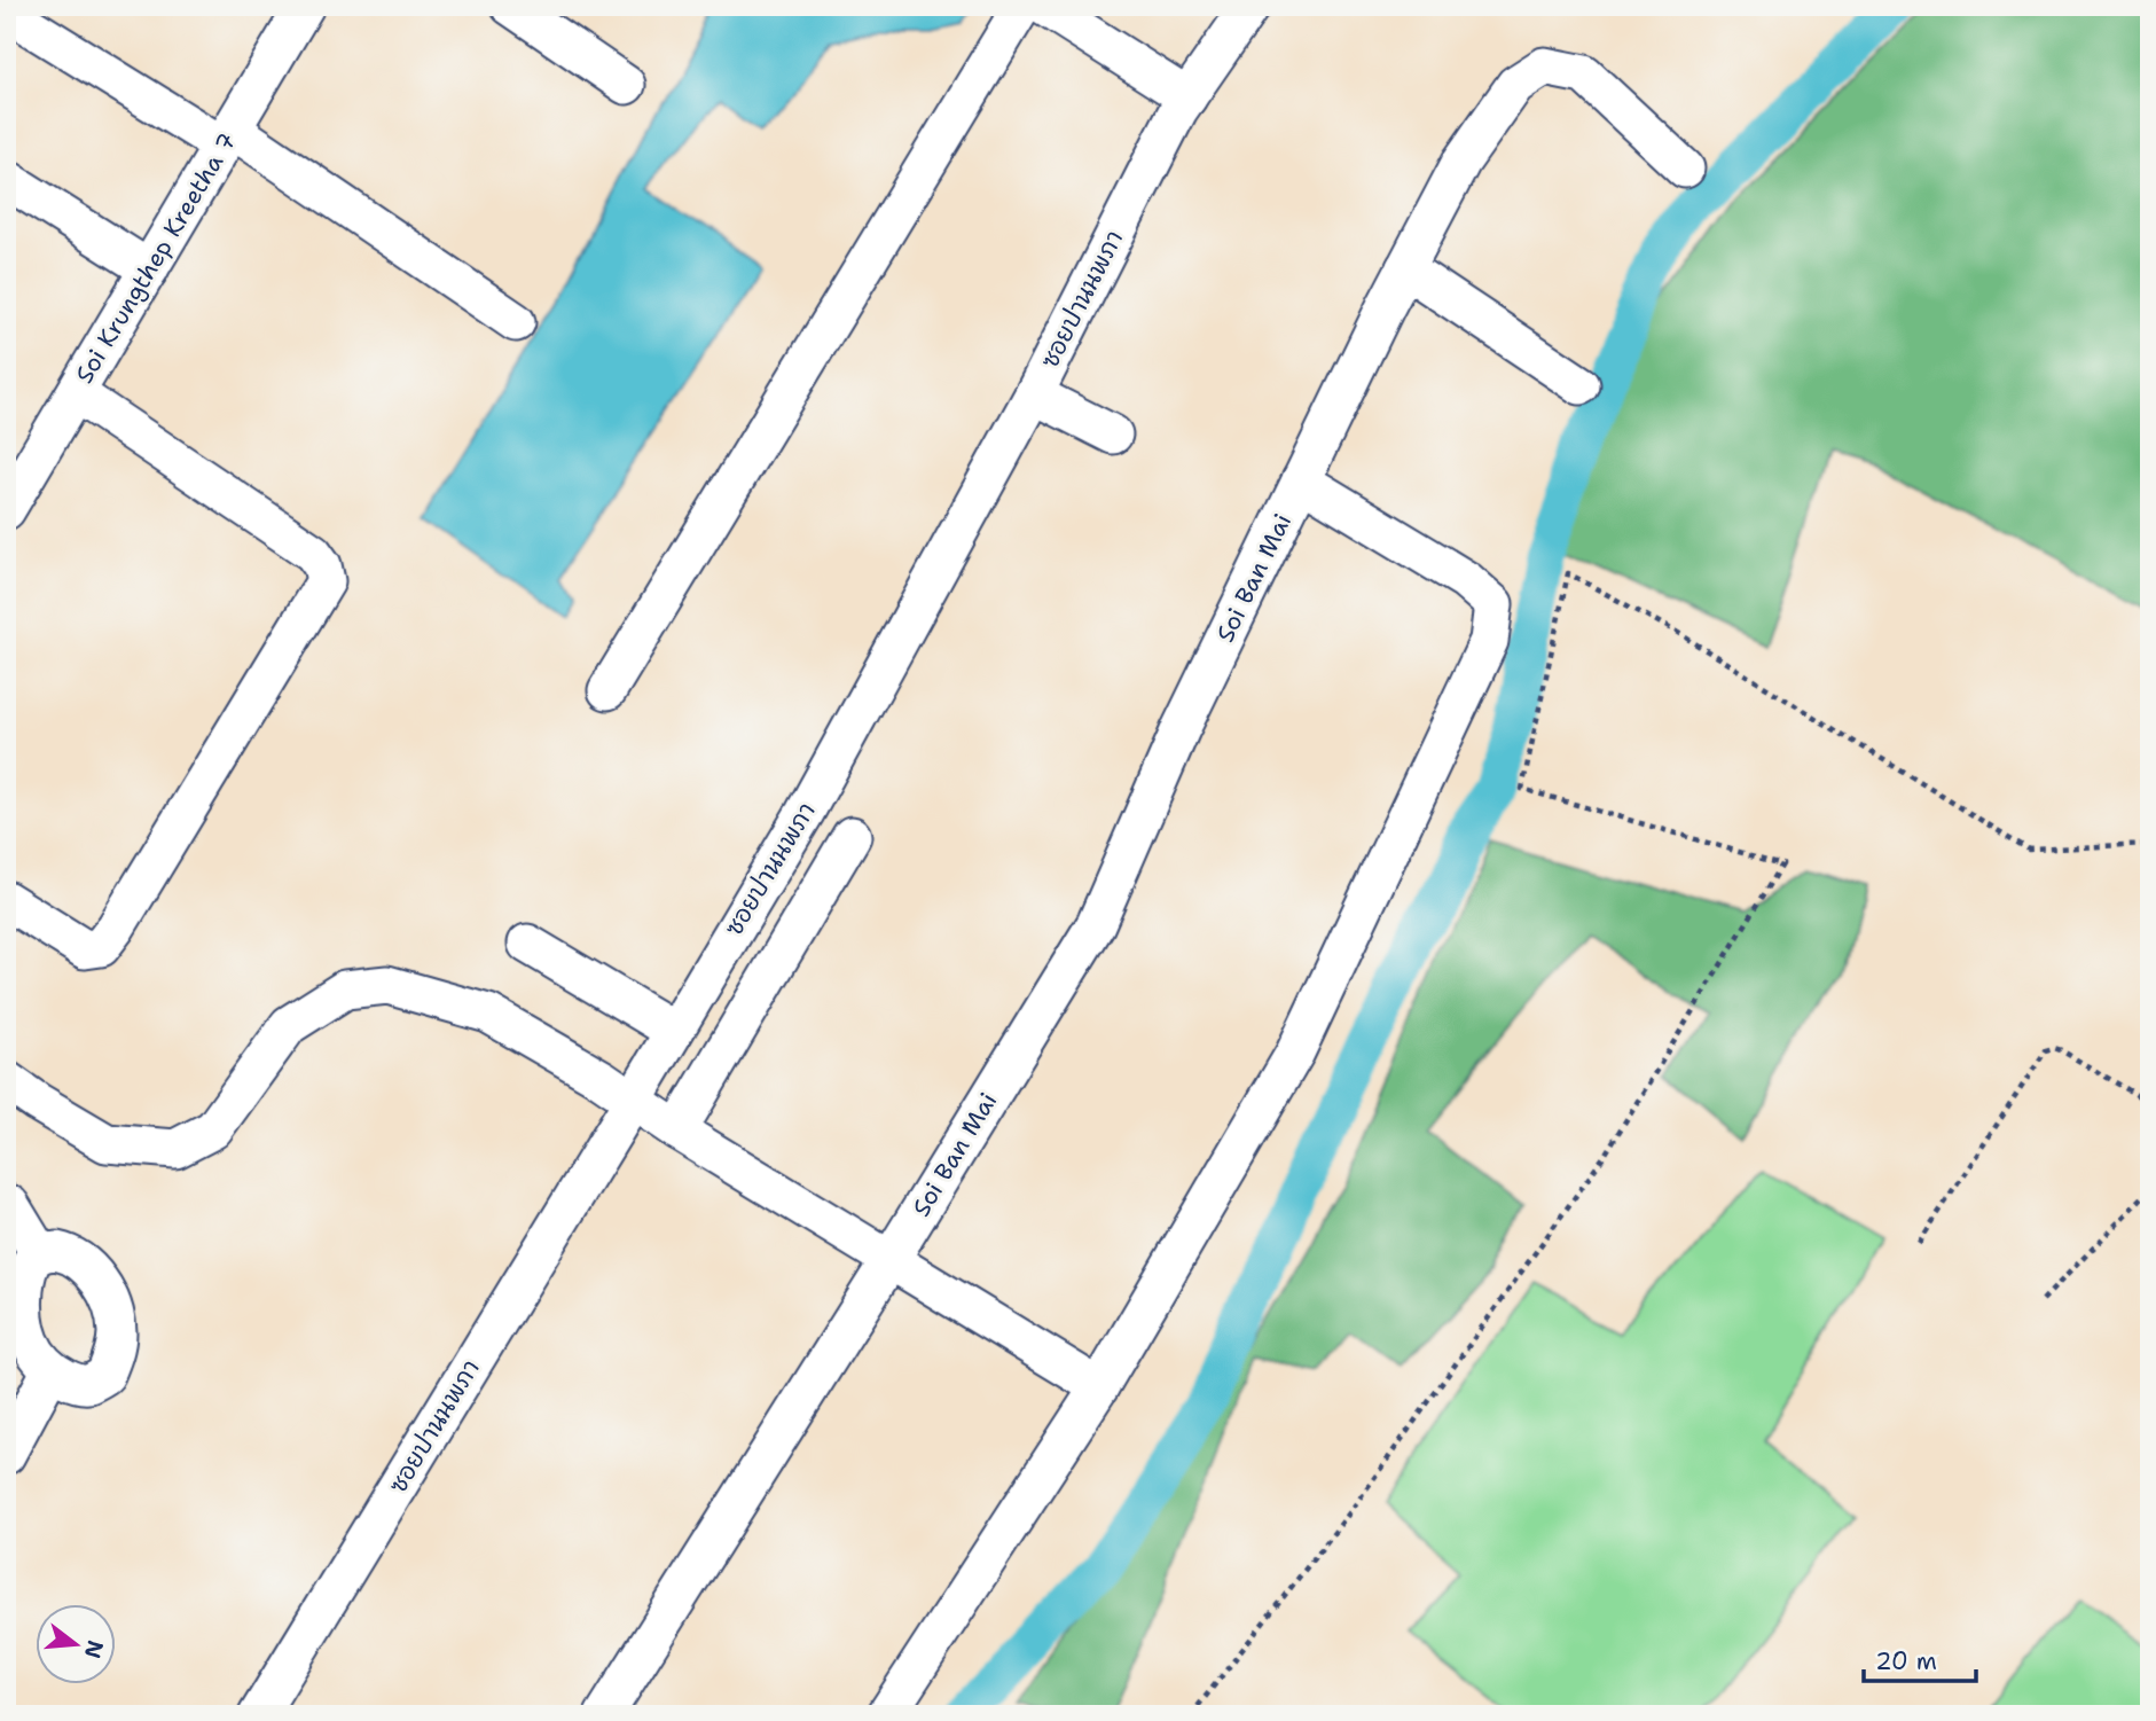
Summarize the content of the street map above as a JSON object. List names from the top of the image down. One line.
{"streets":{"street":["Soi Krungthep Kreetha 7","ซอยปานนพภา","Soi Ban Mai"]},"scale_bar":"20 m","north":"right"}
